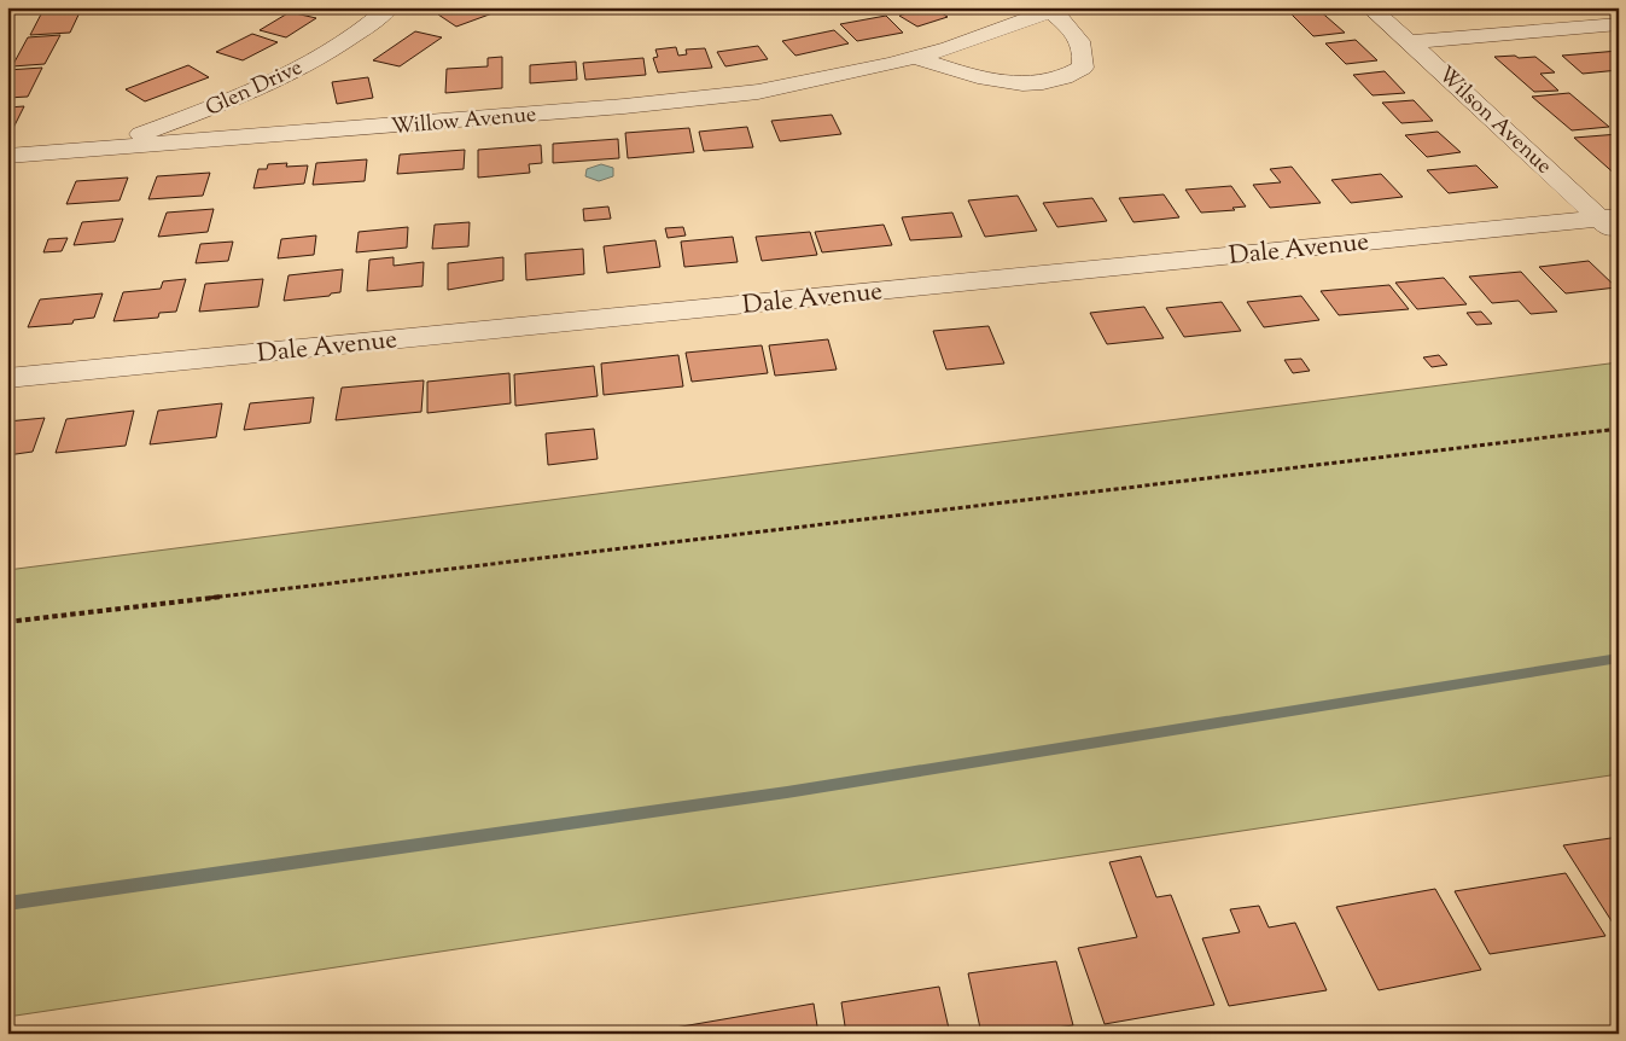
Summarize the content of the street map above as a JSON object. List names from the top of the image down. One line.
{"streets":{"street":["Glen Drive","Willow Avenue","Wilson Avenue","Dale Avenue"]},"crossings":[["Glen Drive","Willow Avenue"],["Wilson Avenue","Dale Avenue"]]}
